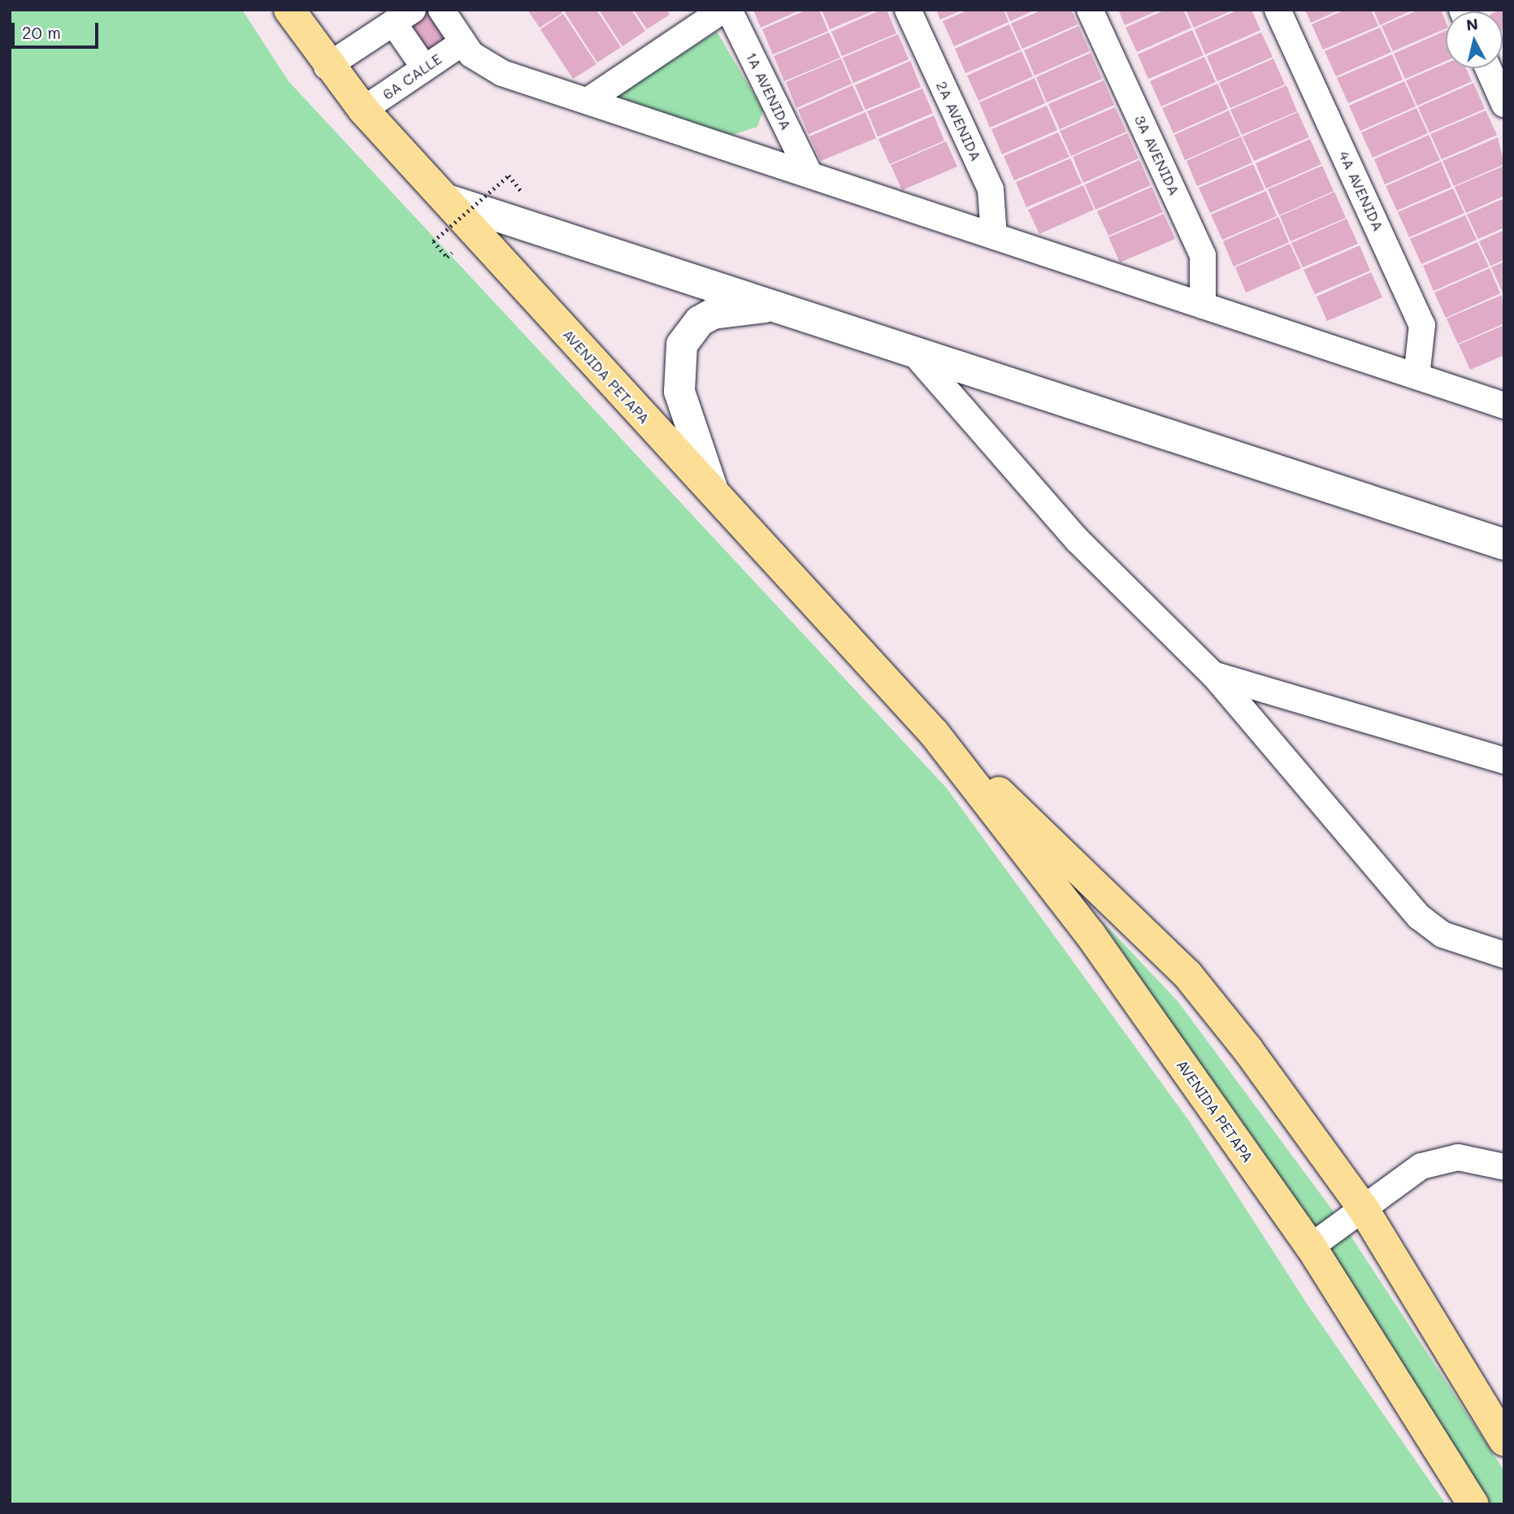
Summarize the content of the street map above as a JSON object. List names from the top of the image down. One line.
{"streets":{"main road":["AVENIDA PETAPA"],"street":["6A CALLE","1A AVENIDA","2A AVENIDA","3A AVENIDA","4A AVENIDA"]},"crossings":[["6A CALLE","AVENIDA PETAPA"]],"scale_bar":"20 m","north":"top"}
